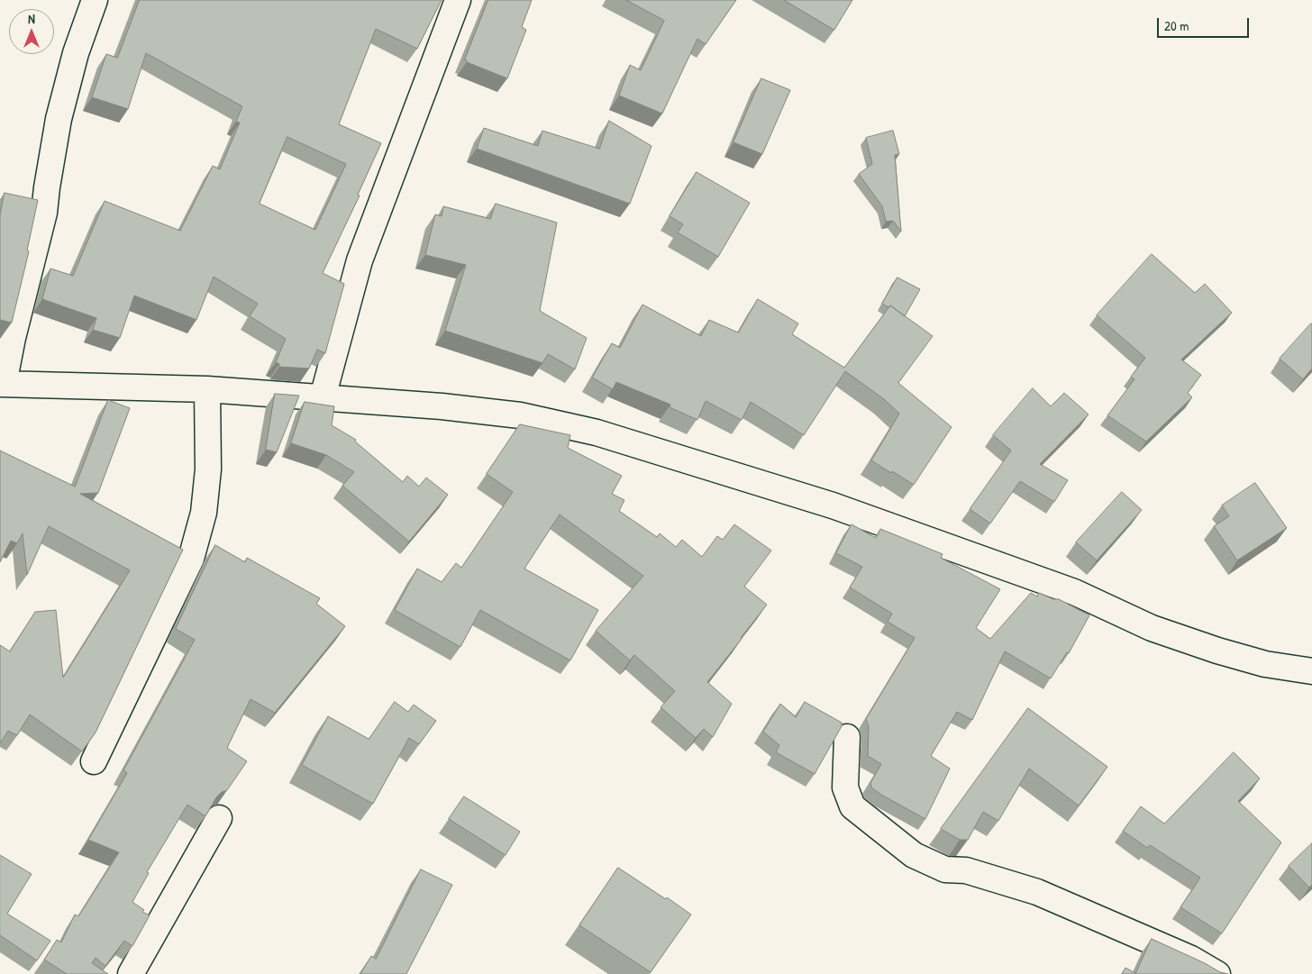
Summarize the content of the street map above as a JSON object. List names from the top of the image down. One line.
{"scale_bar":"20 m","north":"top"}
